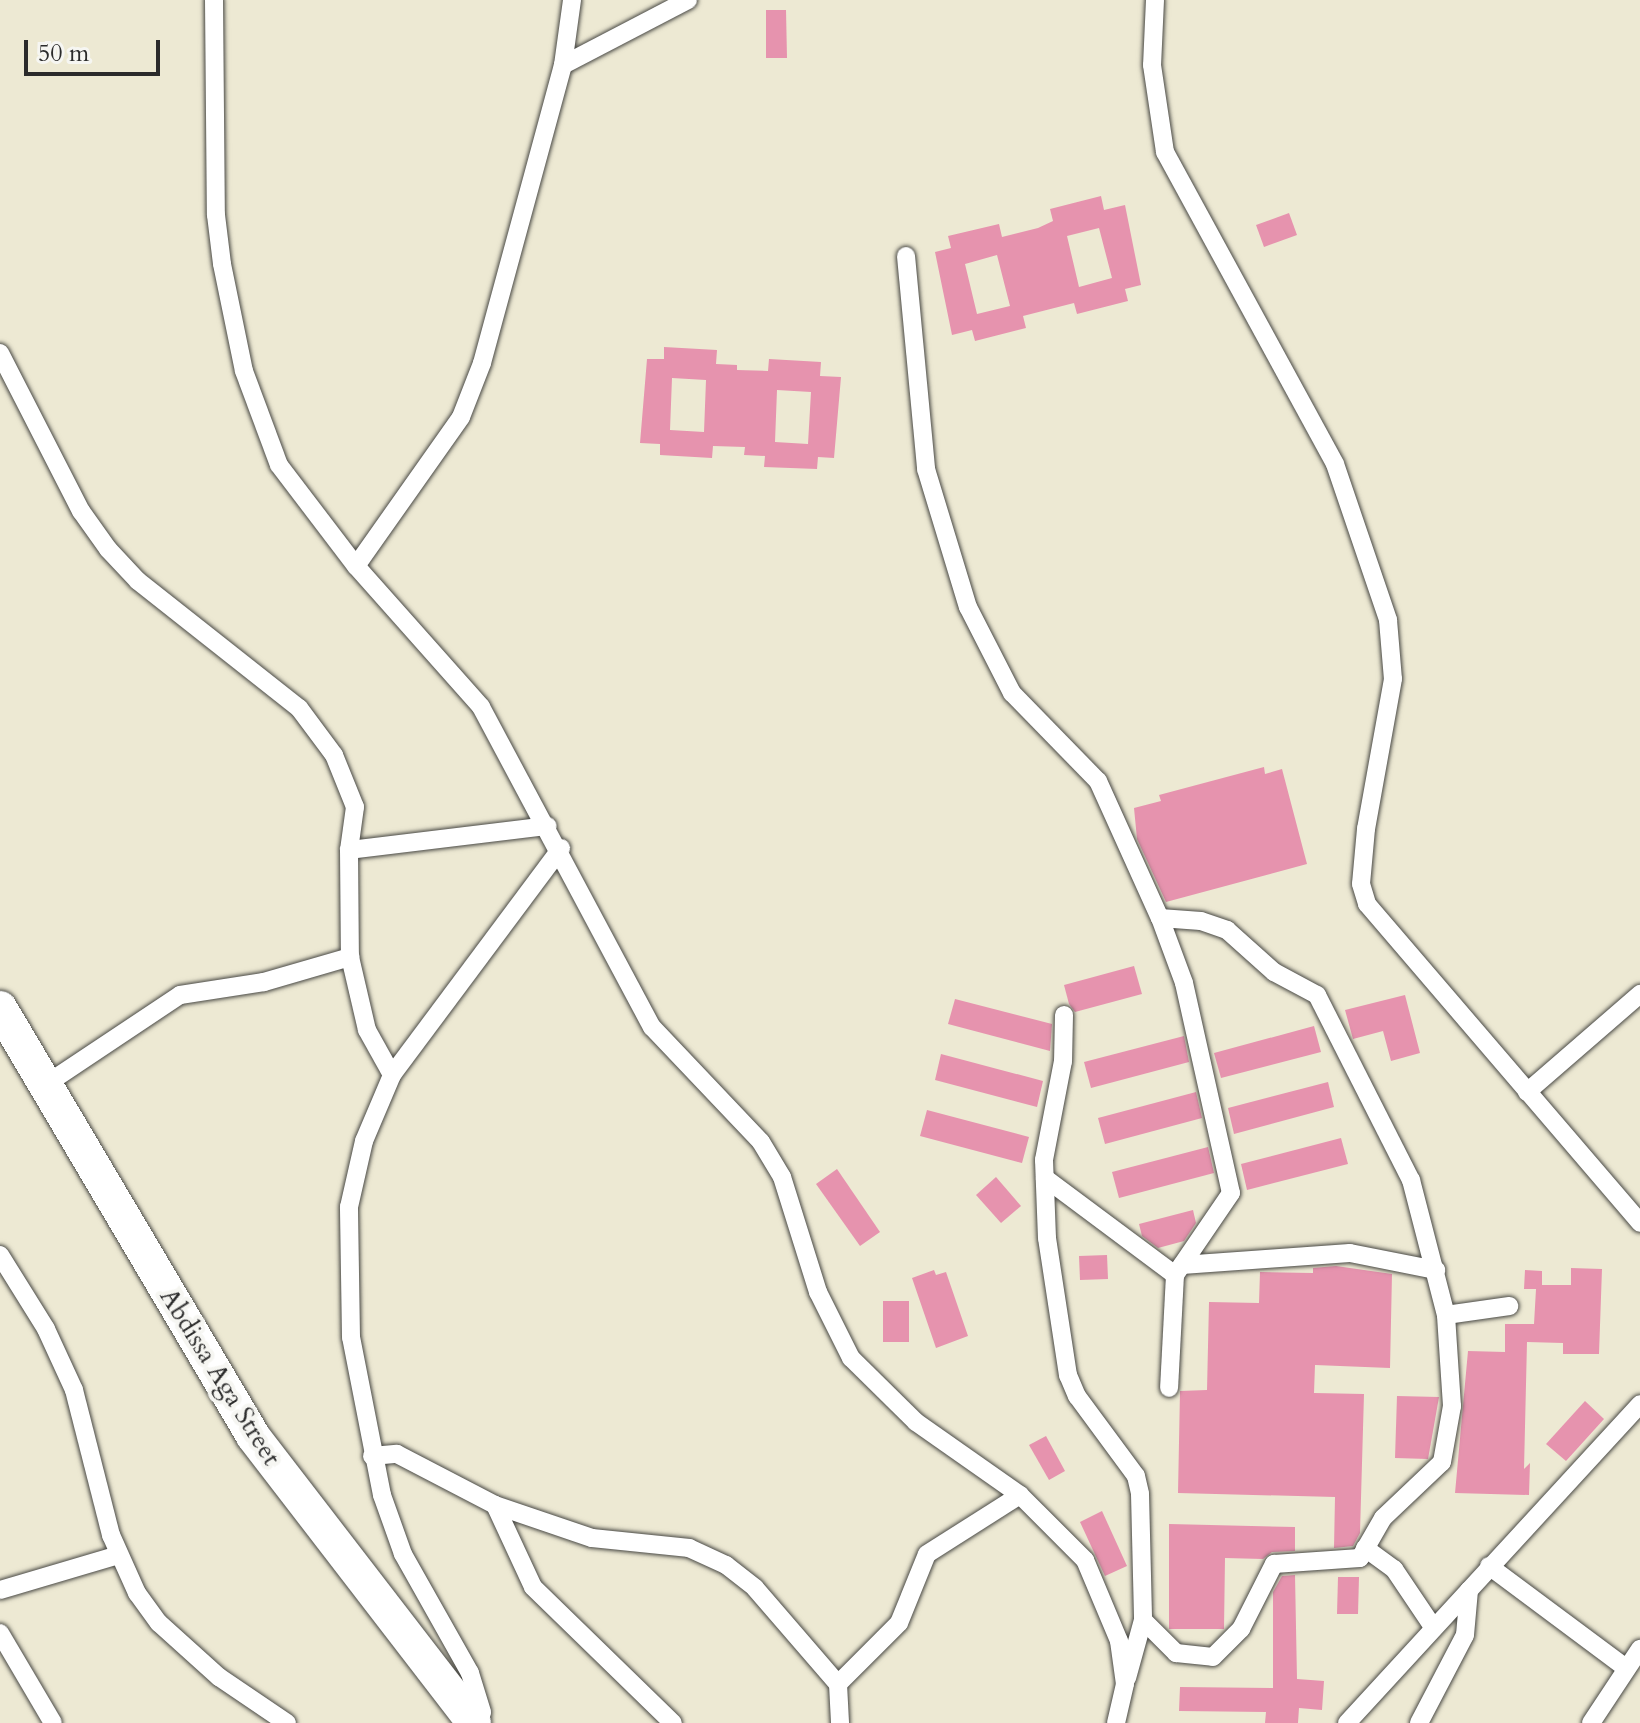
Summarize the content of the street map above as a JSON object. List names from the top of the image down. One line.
{"streets":{"highway":["Abdissa Aga Street"]},"scale_bar":"50 m"}
